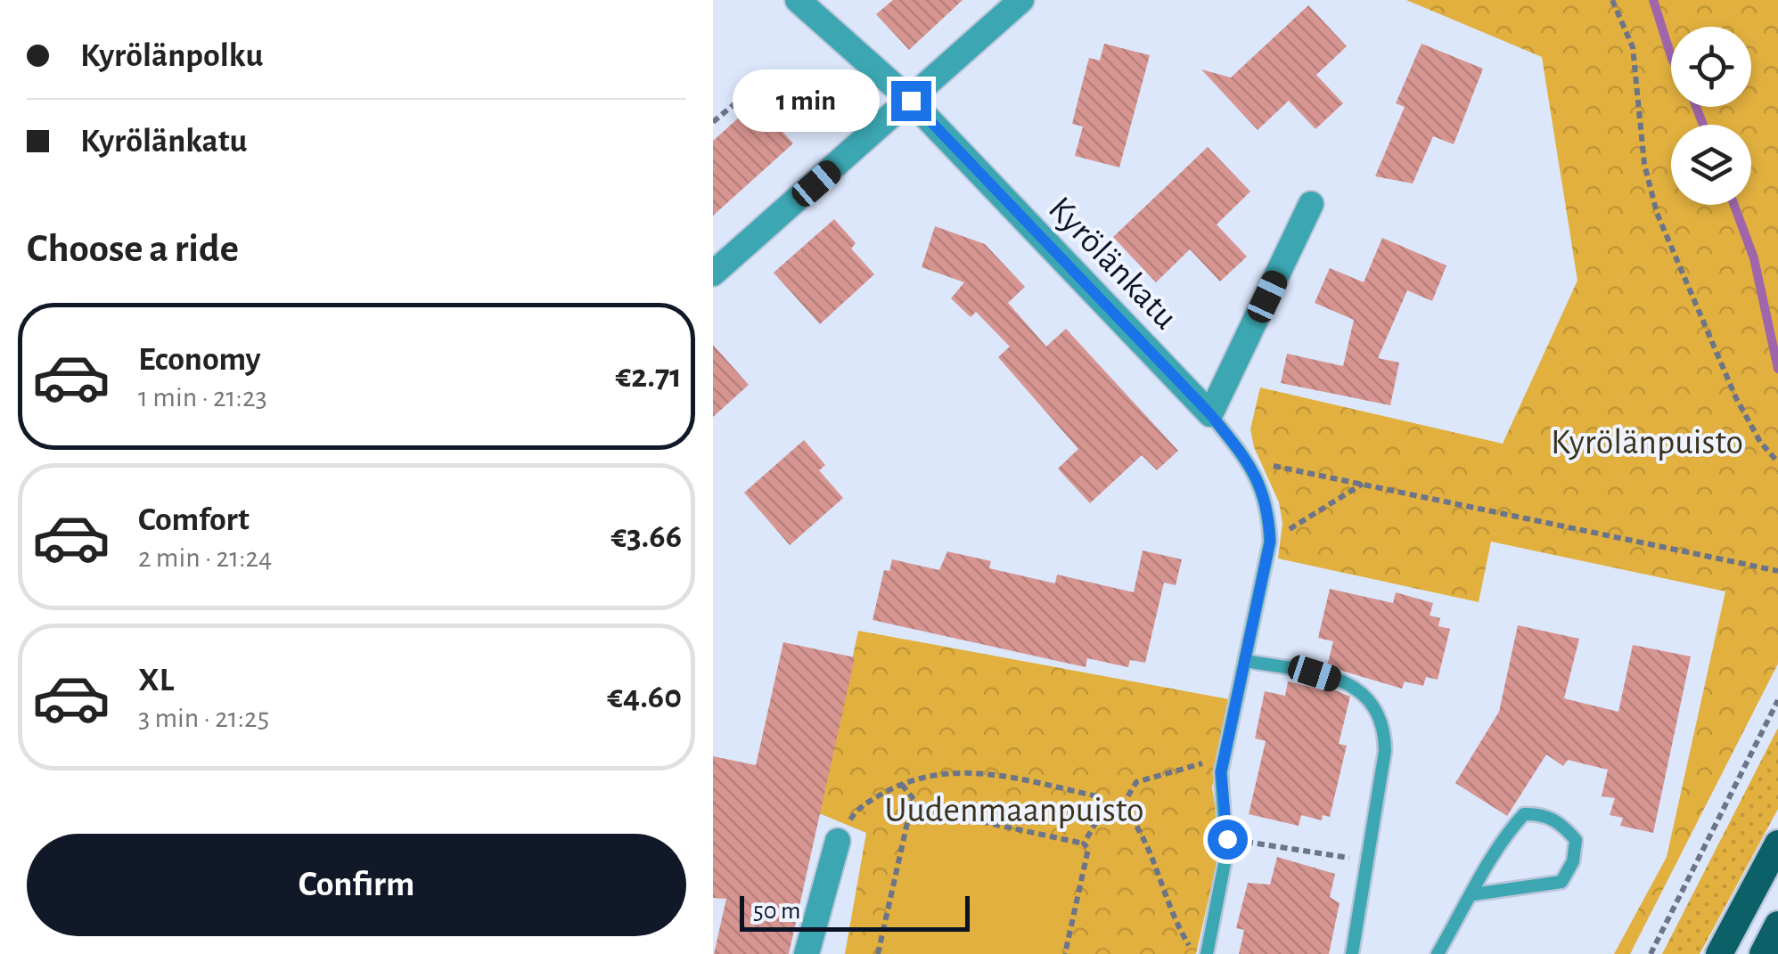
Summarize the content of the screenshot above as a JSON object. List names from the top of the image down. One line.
{"streets":{"street":["Kyrölänkatu"]},"parks":["Kyrölänpuisto","Uudenmaanpuisto"],"scale_bar":"50 m","page":{"banner":["Kyrölänpolku","Kyrölänkatu"],"bubble":"1 min","heading":"Choose a ride","list":[{"name":"Economy","note":"1 min · 21:23","value":"€2.71"},{"name":"Comfort","note":"2 min · 21:24","value":"€3.66"},{"name":"XL","note":"3 min · 21:25","value":"€4.60"}],"buttons":"Confirm","scale":"50 m"}}
